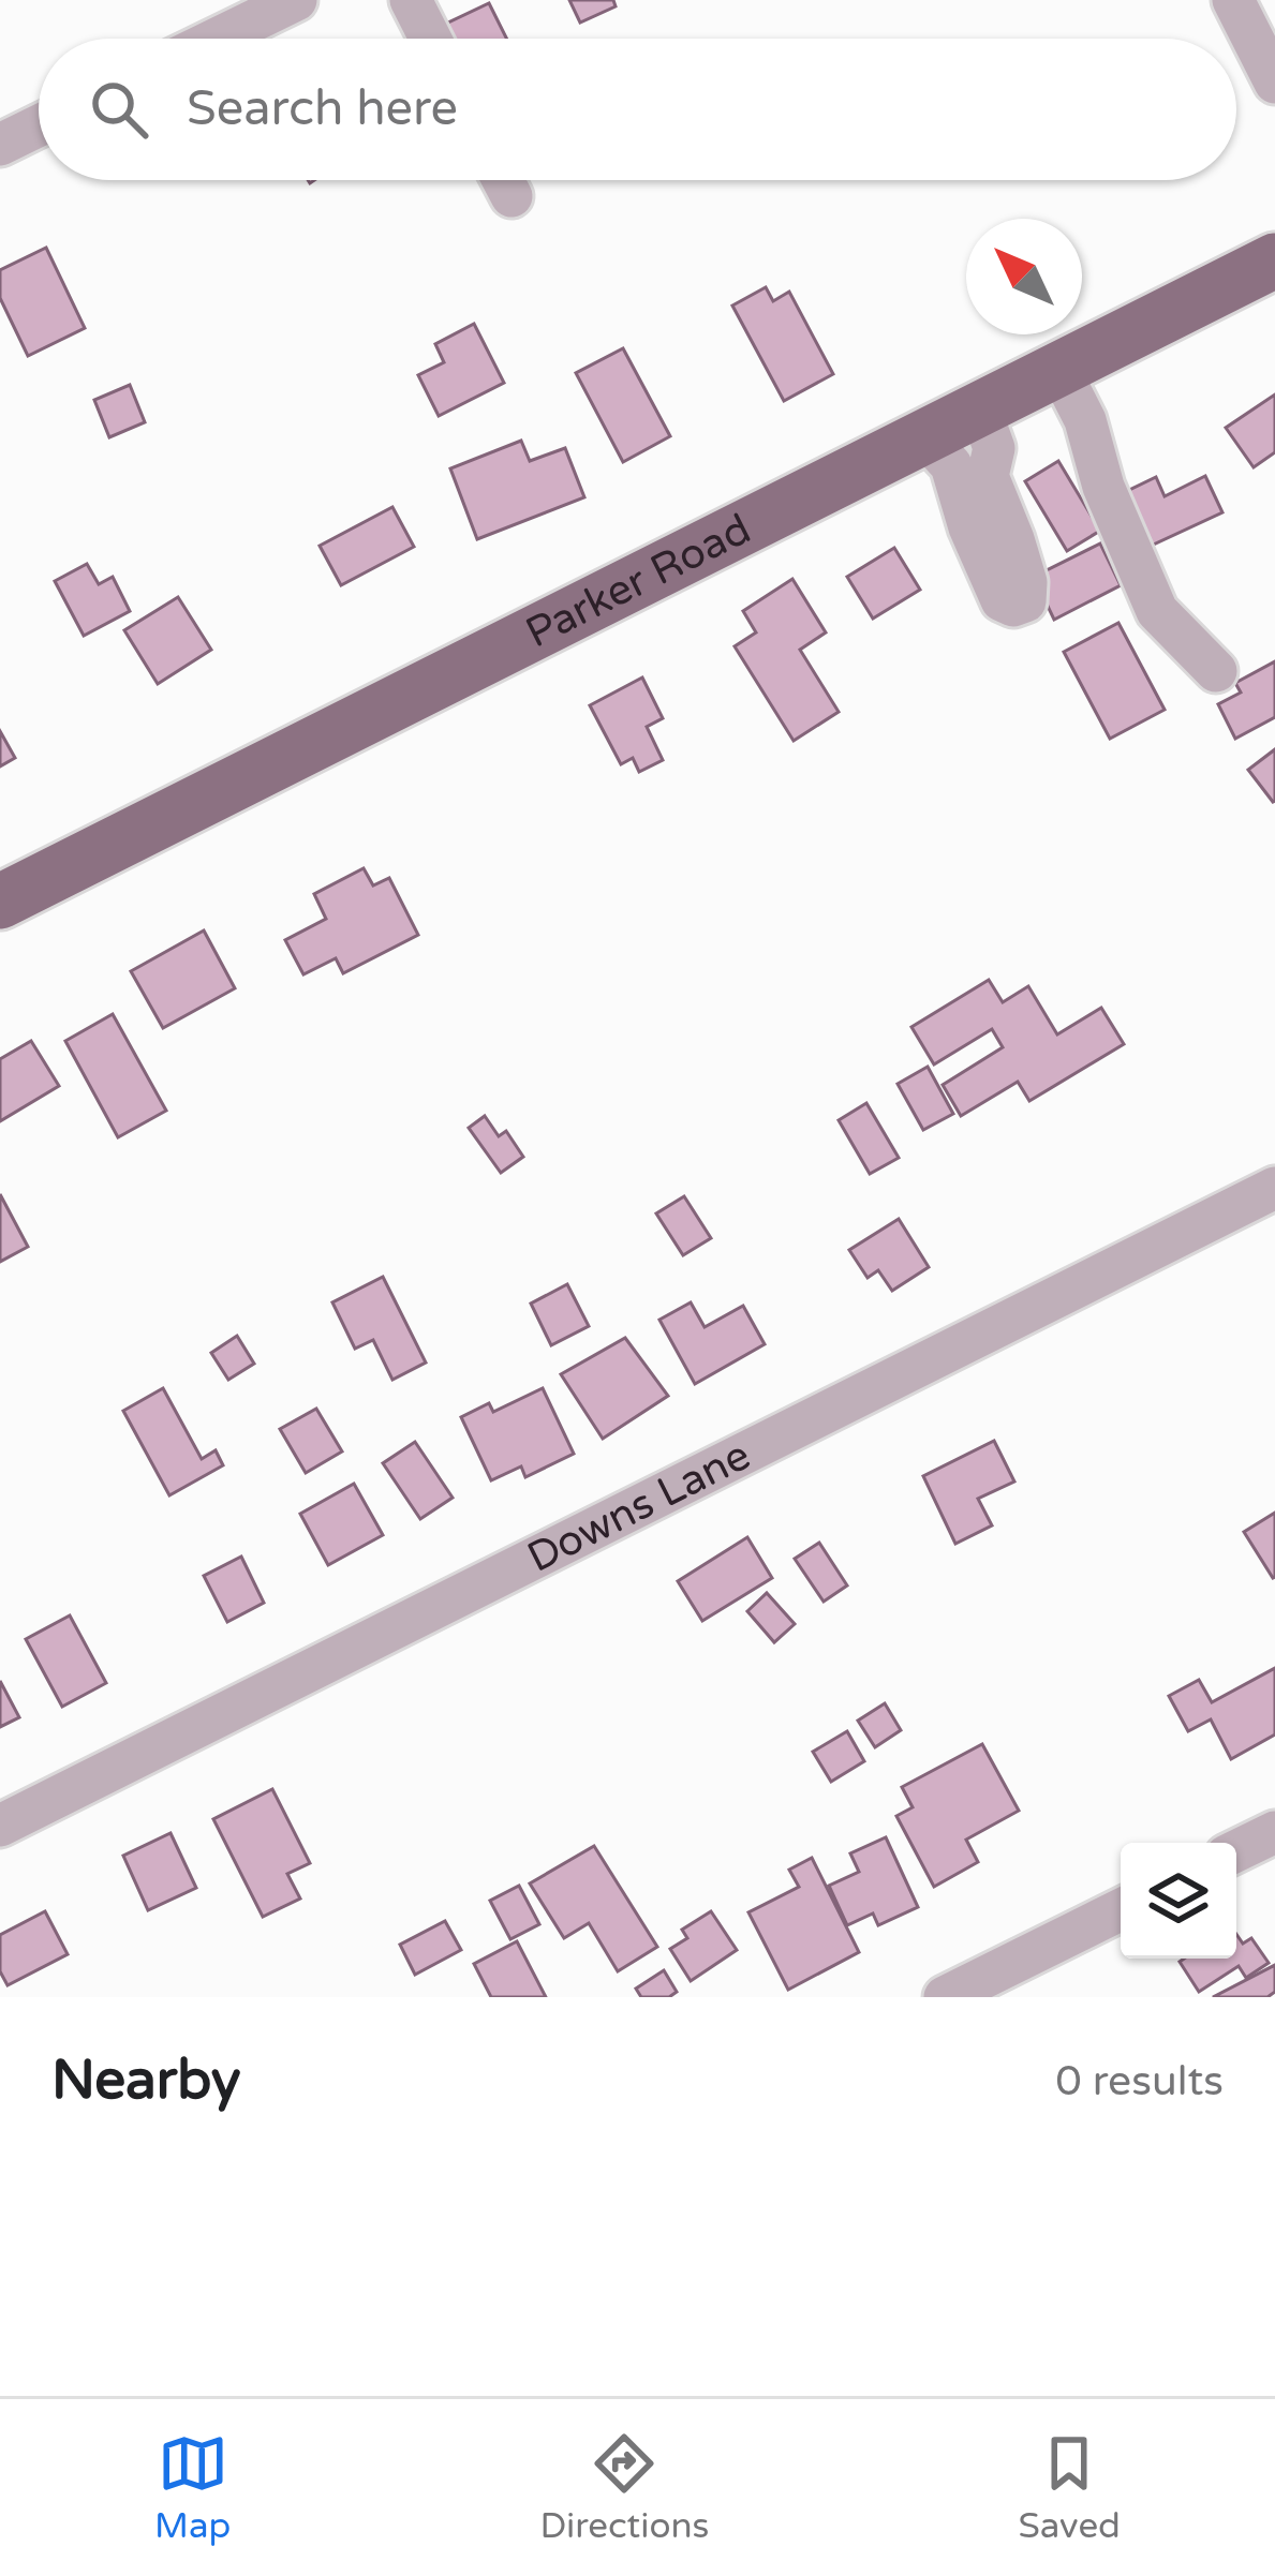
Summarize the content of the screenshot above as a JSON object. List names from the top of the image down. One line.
{"streets":{"main road":["Parker Road"],"street":["Downs Lane"]},"north":"top left","page":{"search":"Search here","heading":["Nearby","0 results"],"nav":["Map","Directions","Saved"]}}
